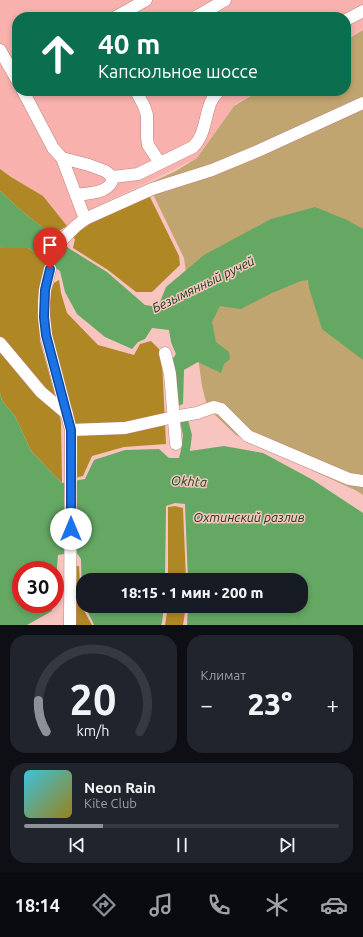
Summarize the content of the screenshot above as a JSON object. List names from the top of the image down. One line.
{"water":["Безымянный ручей","Okhta","Охтинский разлив"],"page":{"turn":["40 m","Капсюльное шоссе"],"limit":"30","trip":"18:15 · 1 мин · 200 m","tile":"Климат","heat":["−","23°","+"],"song":["Neon Rain","Kite Club"],"tabs":"18:14","gauge":["20","km/h"]}}
